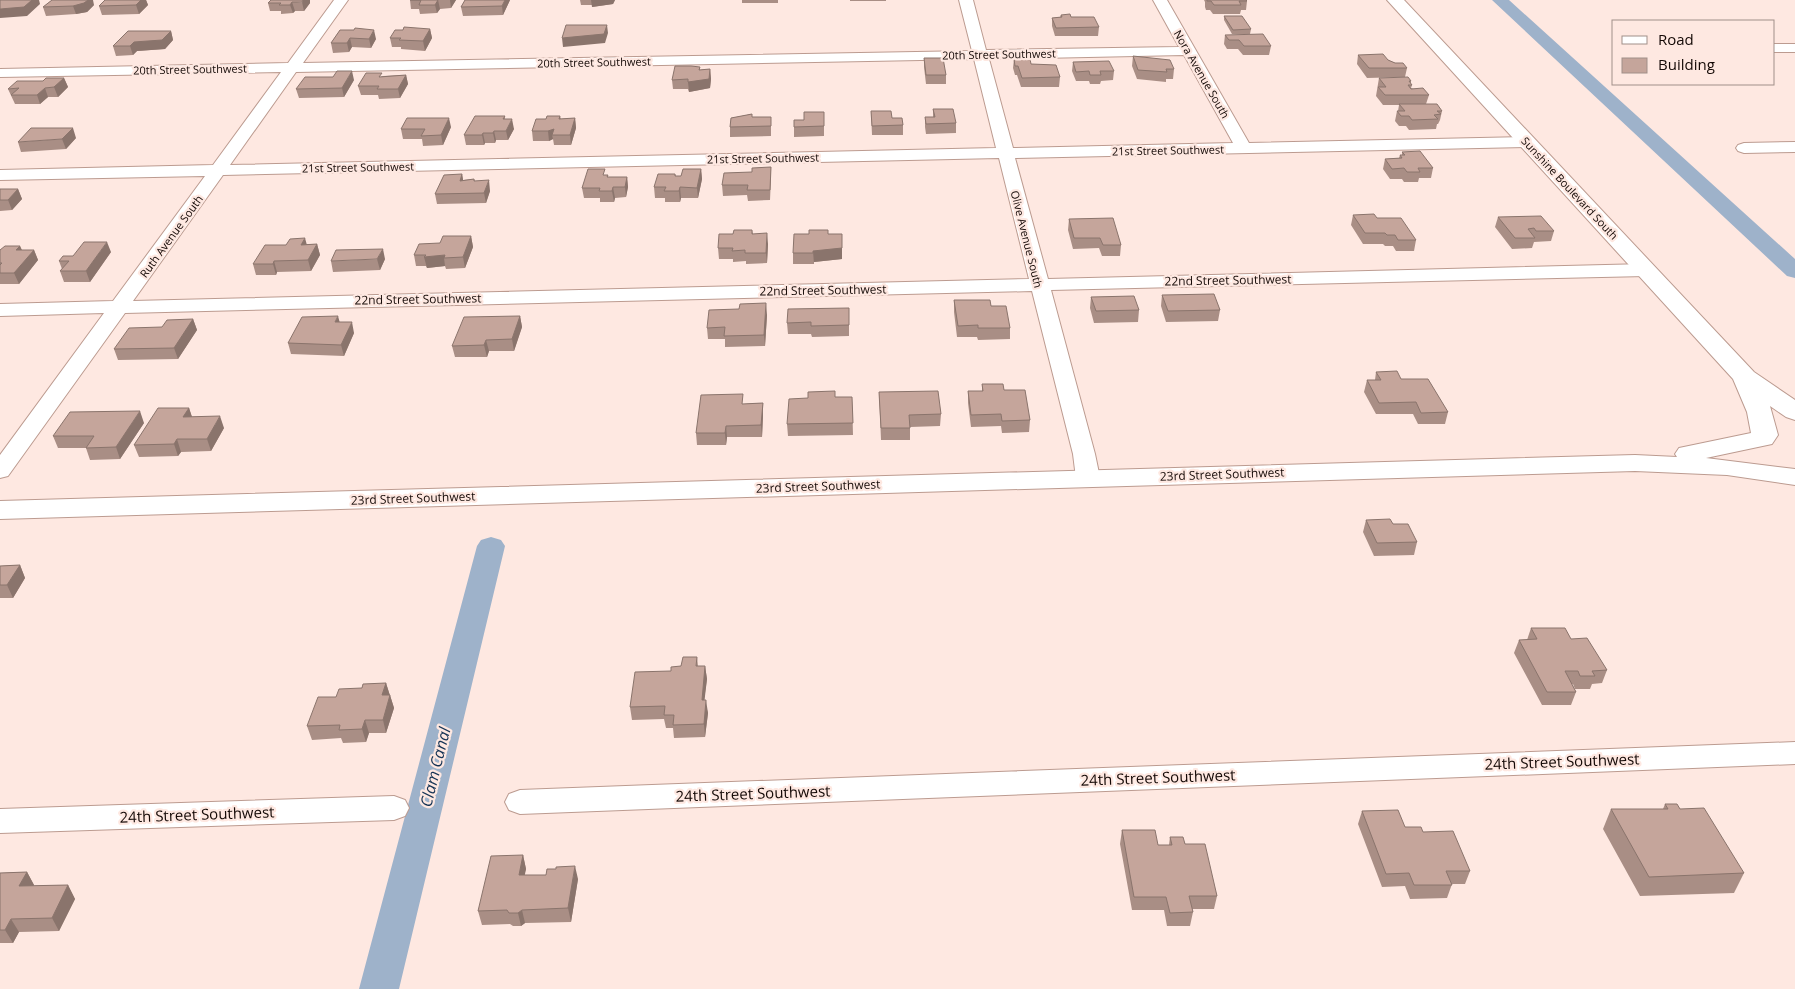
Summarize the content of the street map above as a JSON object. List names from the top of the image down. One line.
{"streets":{"street":["20th Street Southwest","Nora Avenue South","21st Street Southwest","Sunshine Boulevard South","Ruth Avenue South","Olive Avenue South","22nd Street Southwest","23rd Street Southwest","24th Street Southwest"]},"crossings":[["20th Street Southwest","Nora Avenue South"],["20th Street Southwest","Ruth Avenue South"],["20th Street Southwest","Olive Avenue South"],["Nora Avenue South","21st Street Southwest"],["21st Street Southwest","Sunshine Boulevard South"],["21st Street Southwest","Ruth Avenue South"],["21st Street Southwest","Olive Avenue South"],["Sunshine Boulevard South","22nd Street Southwest"],["Sunshine Boulevard South","23rd Street Southwest"],["Ruth Avenue South","22nd Street Southwest"],["Olive Avenue South","22nd Street Southwest"],["Olive Avenue South","23rd Street Southwest"]],"water":["Clam Canal"],"legend":["Road","Building"]}
